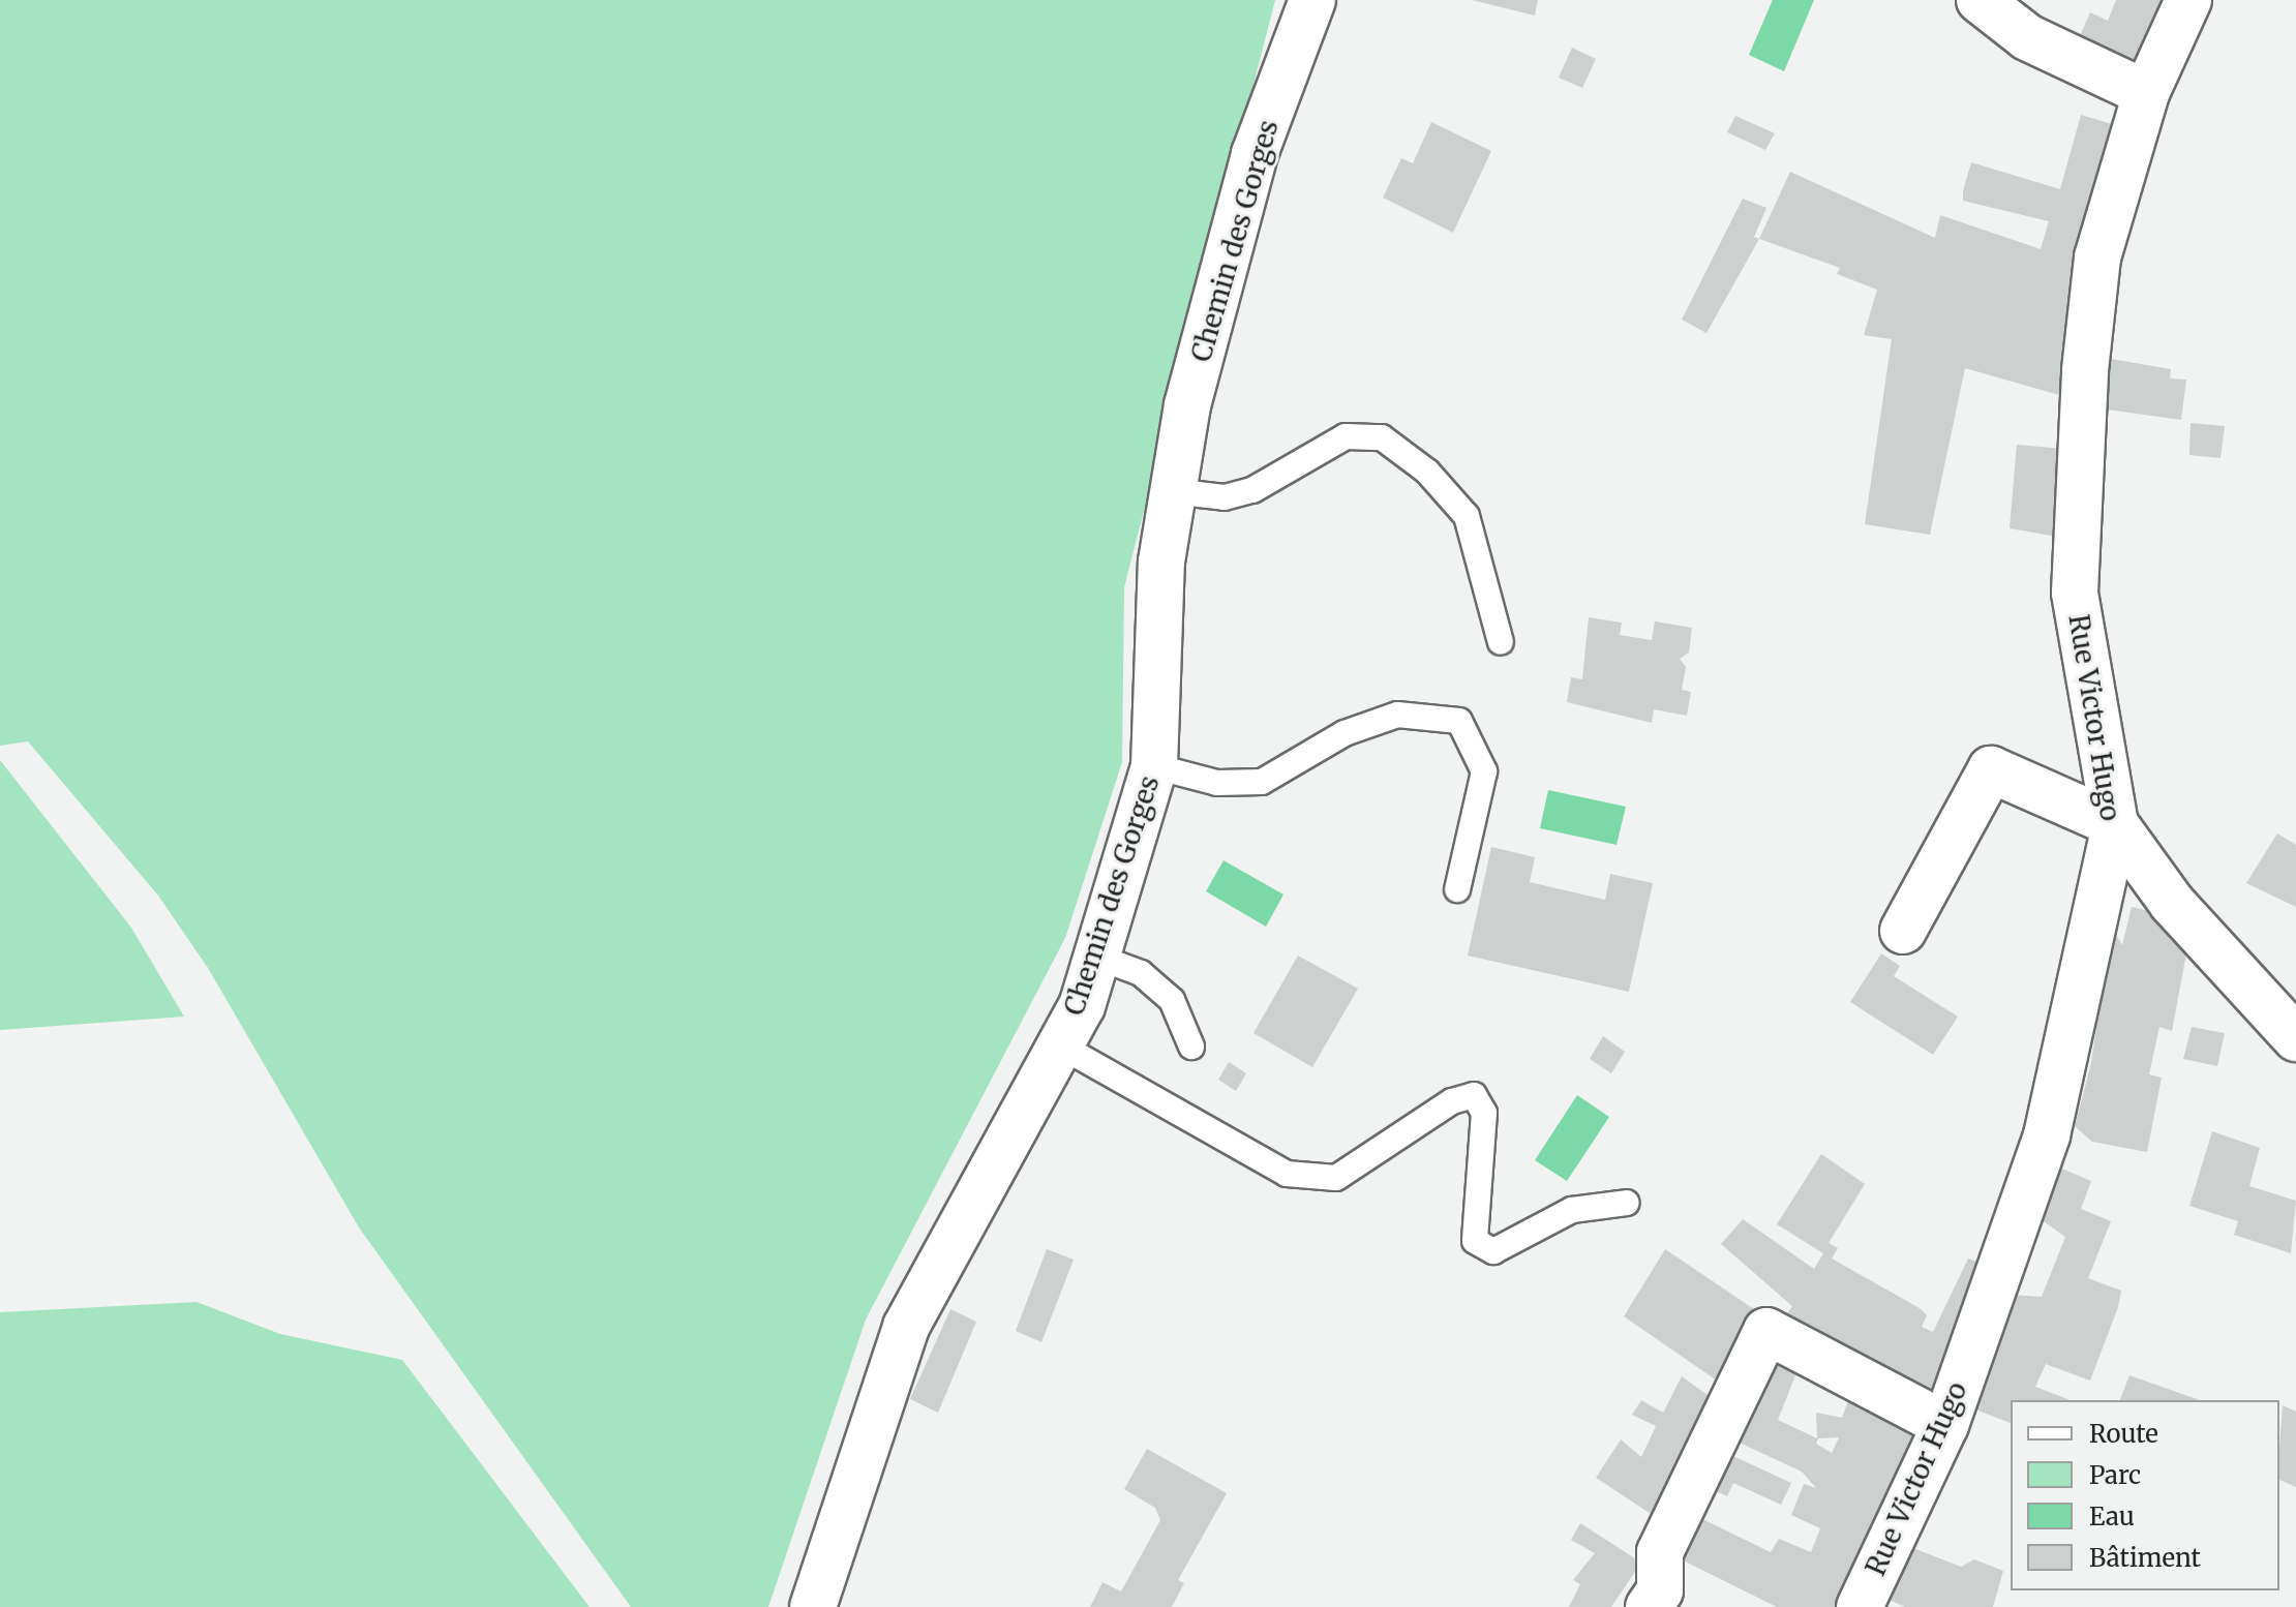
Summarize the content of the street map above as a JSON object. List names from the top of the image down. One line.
{"streets":{"street":["Chemin des Gorges","Rue Victor Hugo"]},"legend":["Route","Parc","Eau","Bâtiment"]}
